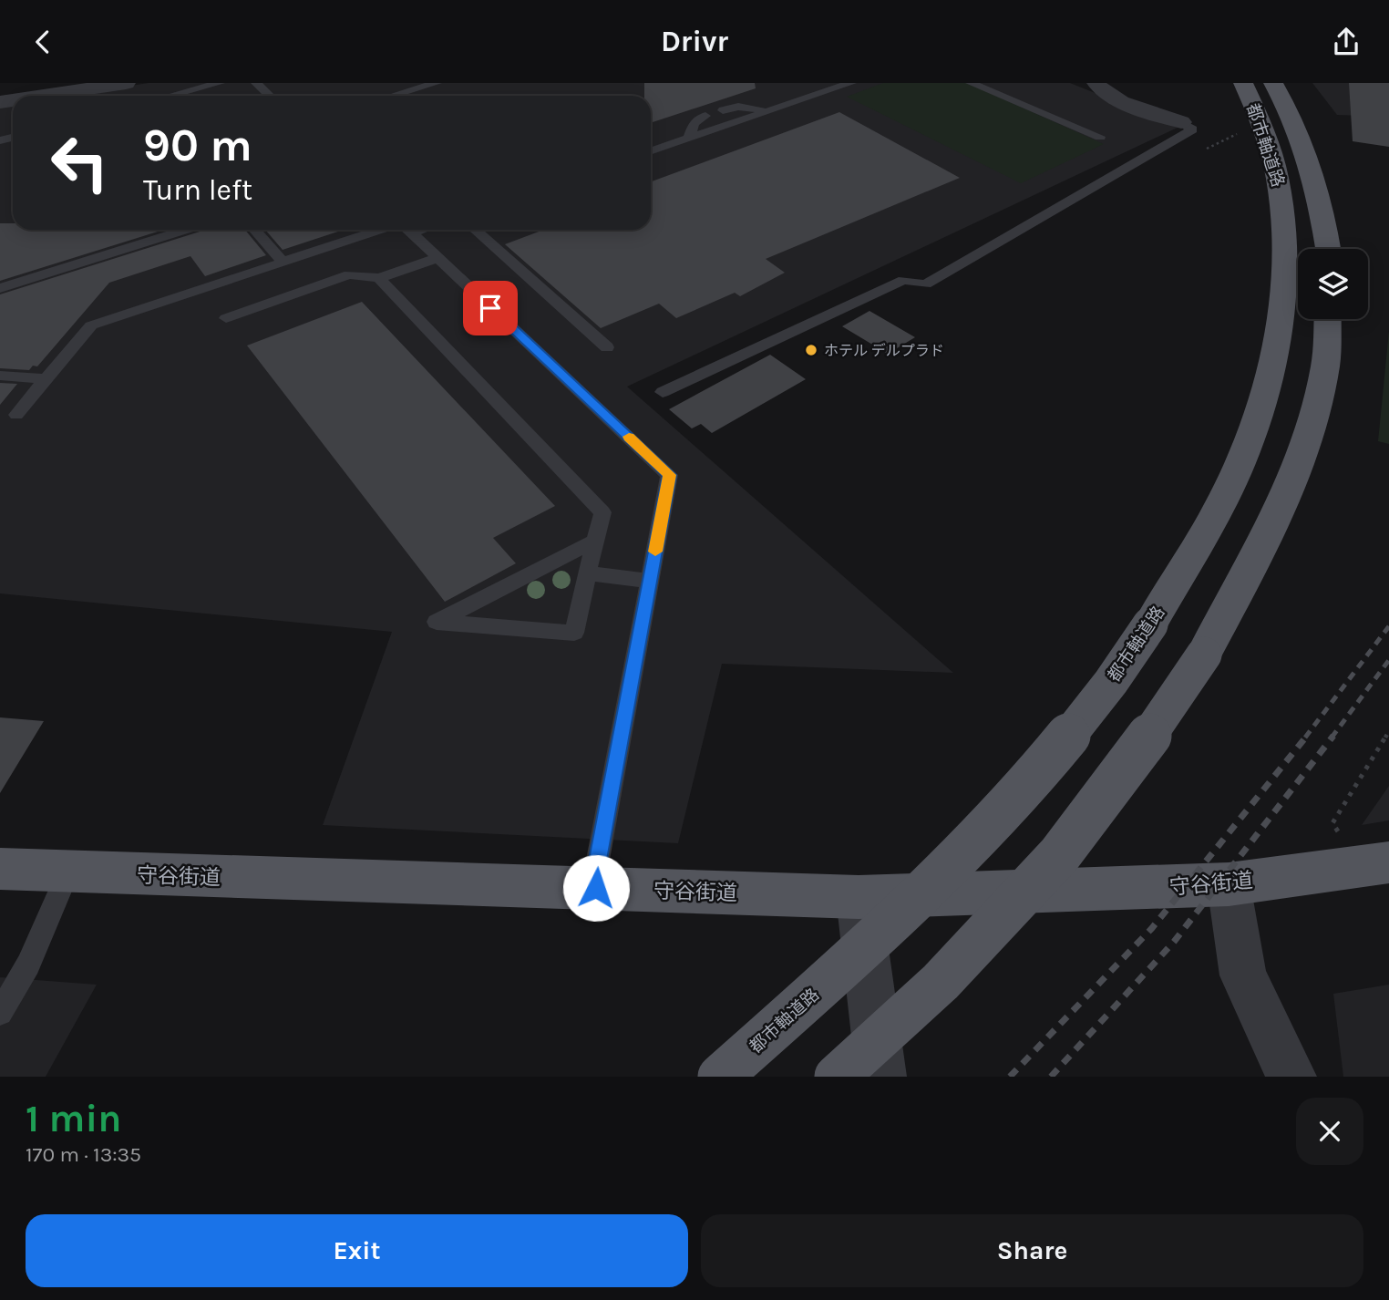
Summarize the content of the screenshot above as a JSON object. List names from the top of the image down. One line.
{"streets":{"main road":["都市軸道路","守谷街道"]},"places":["ホテル デルプラド"],"page":{"header":"Drivr","turn":["90 m","Turn left"],"heading":["1 min","170 m · 13:35"],"buttons":["Exit","Share"]}}
